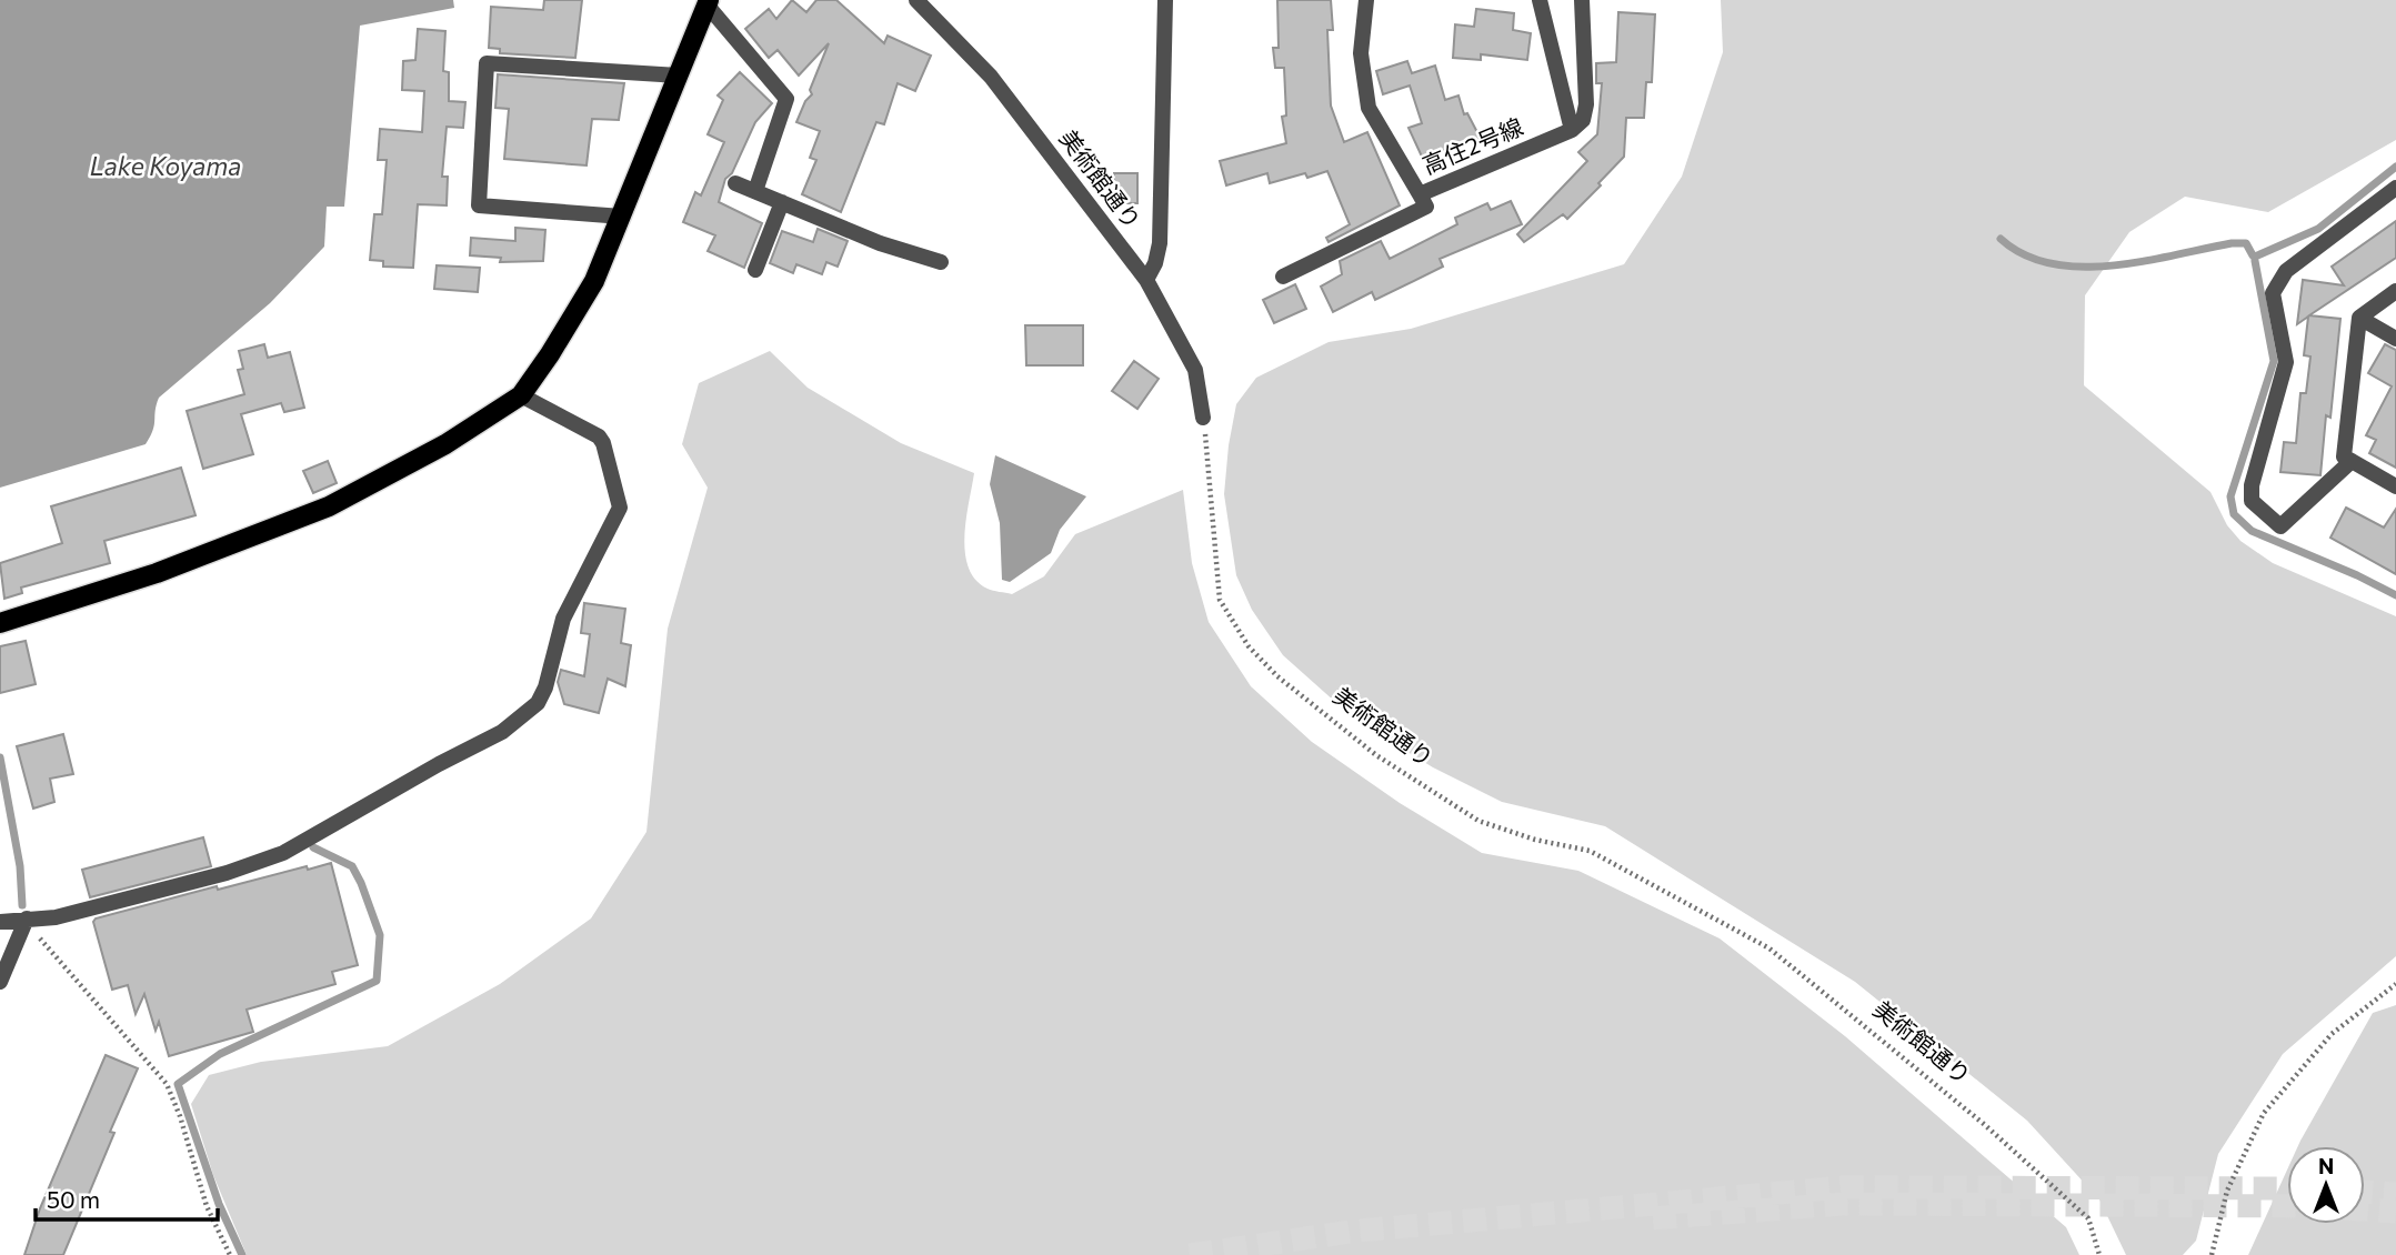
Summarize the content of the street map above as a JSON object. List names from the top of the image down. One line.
{"streets":{"street":["高住2号線","美術館通り"]},"water":["Lake Koyama"],"scale_bar":"50 m","north":"top"}
